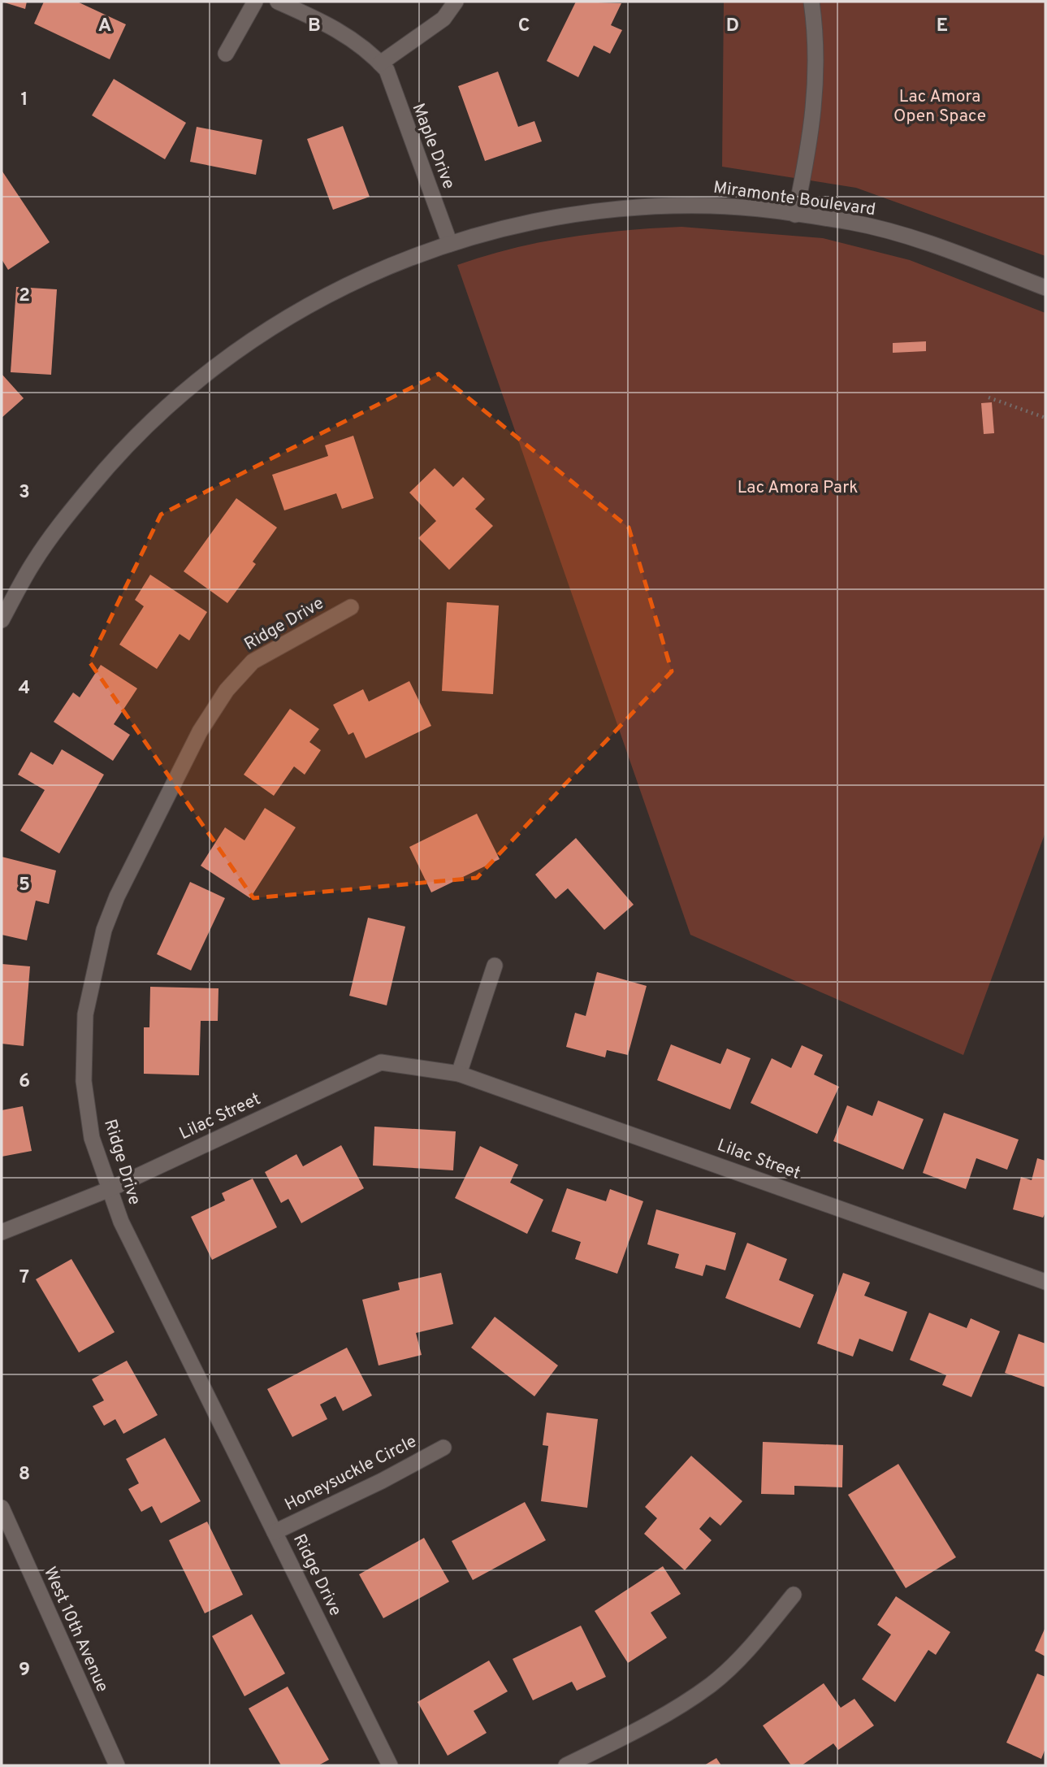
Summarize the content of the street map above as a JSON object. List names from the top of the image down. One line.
{"streets":{"street":["Maple Drive","Miramonte Boulevard","Ridge Drive","Lilac Street","Honeysuckle Circle","West 10th Avenue"]},"crossings":[["Maple Drive","Miramonte Boulevard"],["Ridge Drive","Lilac Street"],["Ridge Drive","Honeysuckle Circle"]],"parks":["Lac Amora Open Space","Lac Amora Park"],"grid":{"columns":["A","B","C","D","E"],"rows":["1","2","3","4","5","6","7","8","9"]}}
